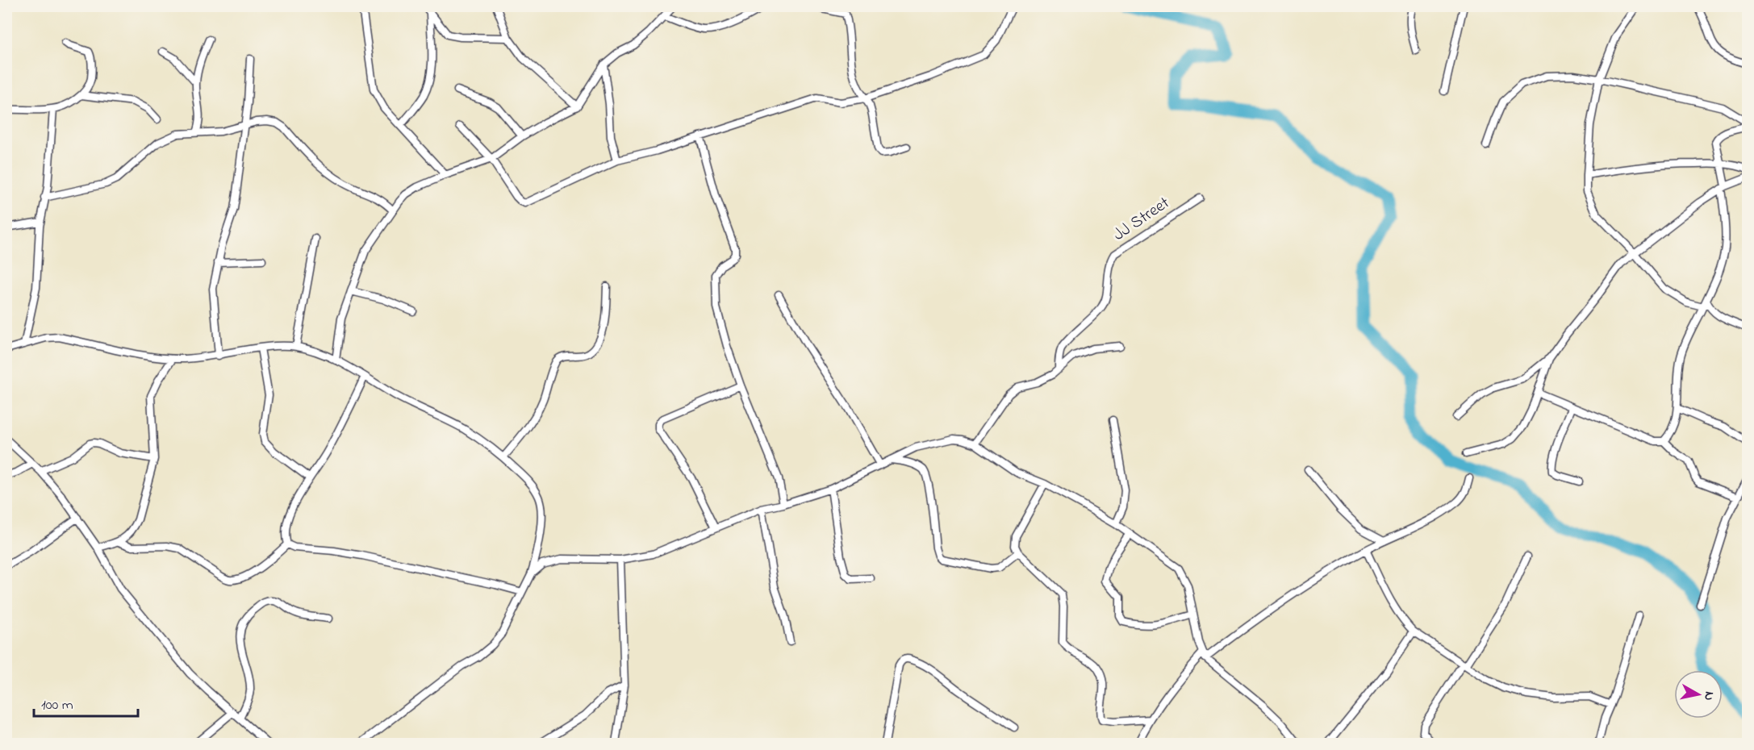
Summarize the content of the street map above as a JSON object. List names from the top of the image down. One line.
{"streets":{"street":["JJ Street"]},"scale_bar":"100 m","north":"right"}
